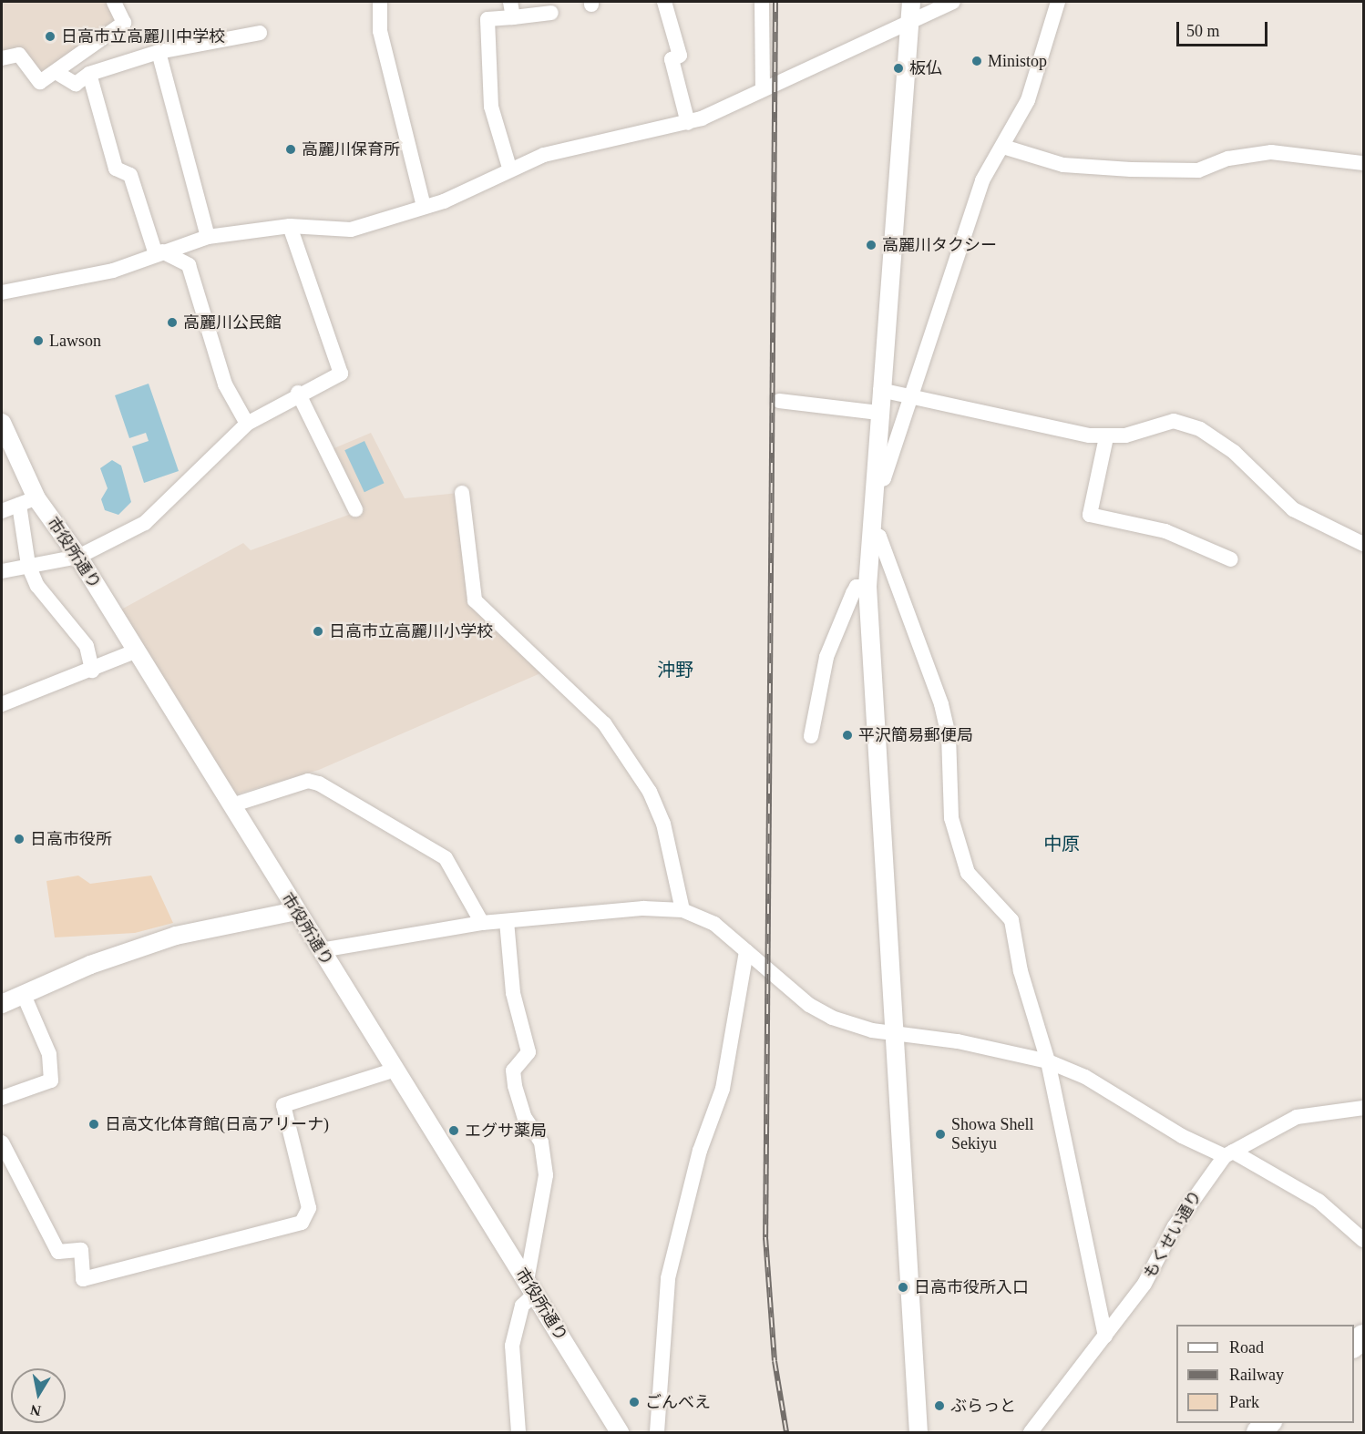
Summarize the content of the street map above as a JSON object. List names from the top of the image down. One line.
{"streets":{"street":["市役所通り","もくせい通り"]},"districts":["沖野","中原"],"places":["日高市立高麗川中学校","Ministop","板仏","高麗川保育所","高麗川タクシー","高麗川公民館","Lawson","日高市立高麗川小学校","平沢簡易郵便局","日高市役所","日高文化体育館(日高アリーナ)","エグサ薬局","Showa Shell Sekiyu","日高市役所入口","ごんべえ","ぶらっと"],"legend":["Road","Railway","Park"],"scale_bar":"50 m","north":"bottom"}
